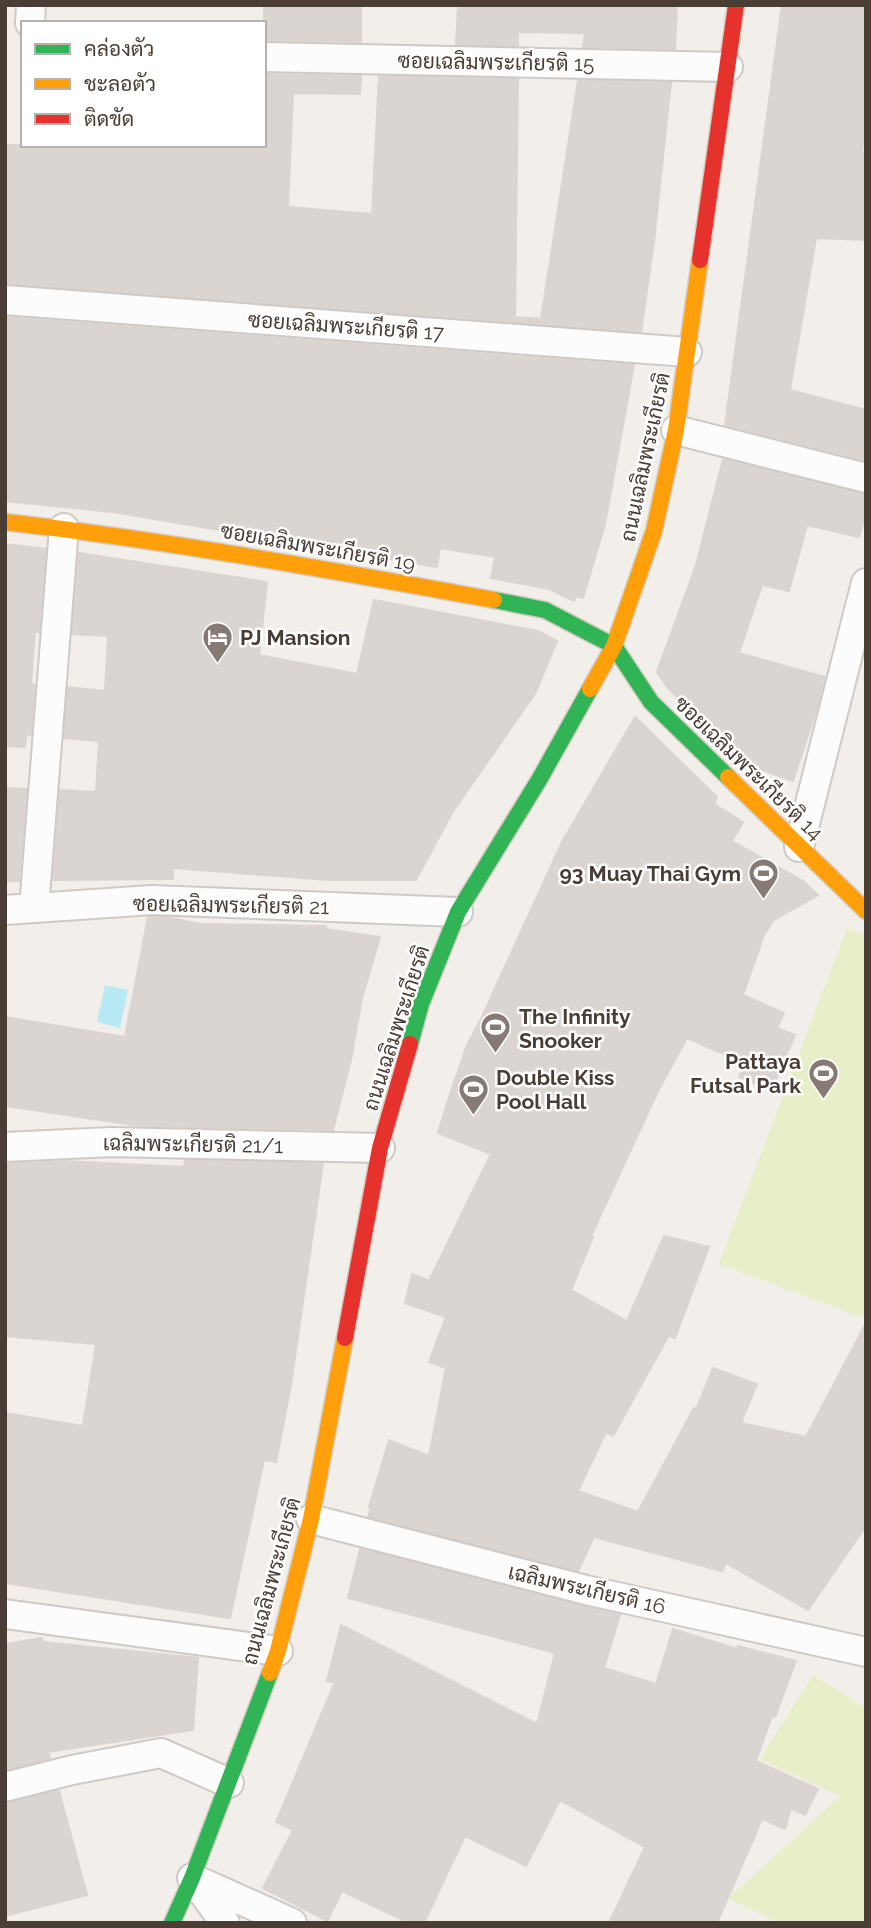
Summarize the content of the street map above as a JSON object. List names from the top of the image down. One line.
{"streets":{"main road":["ถนนเฉลิมพระเกียรติ","ซอยเฉลิมพระเกียรติ 19","ซอยเฉลิมพระเกียรติ 14"],"street":["ซอยเฉลิมพระเกียรติ 15","ซอยเฉลิมพระเกียรติ 17","ซอยเฉลิมพระเกียรติ 21","เฉลิมพระเกียรติ 21/1","เฉลิมพระเกียรติ 16"]},"crossings":[["ซอยเฉลิมพระเกียรติ 15","ถนนเฉลิมพระเกียรติ"],["ซอยเฉลิมพระเกียรติ 17","ถนนเฉลิมพระเกียรติ"],["ถนนเฉลิมพระเกียรติ","ซอยเฉลิมพระเกียรติ 19"],["ถนนเฉลิมพระเกียรติ","ซอยเฉลิมพระเกียรติ 14"],["ถนนเฉลิมพระเกียรติ","ซอยเฉลิมพระเกียรติ 21"],["ถนนเฉลิมพระเกียรติ","เฉลิมพระเกียรติ 21/1"],["ถนนเฉลิมพระเกียรติ","เฉลิมพระเกียรติ 16"],["ซอยเฉลิมพระเกียรติ 19","ซอยเฉลิมพระเกียรติ 14"]],"places":{"hotel":["PJ Mansion"],"sports":["93 Muay Thai Gym","The Infinity Snooker","Pattaya Futsal Park","Double Kiss Pool Hall"]},"legend":["คล่องตัว","ชะลอตัว","ติดขัด"]}
